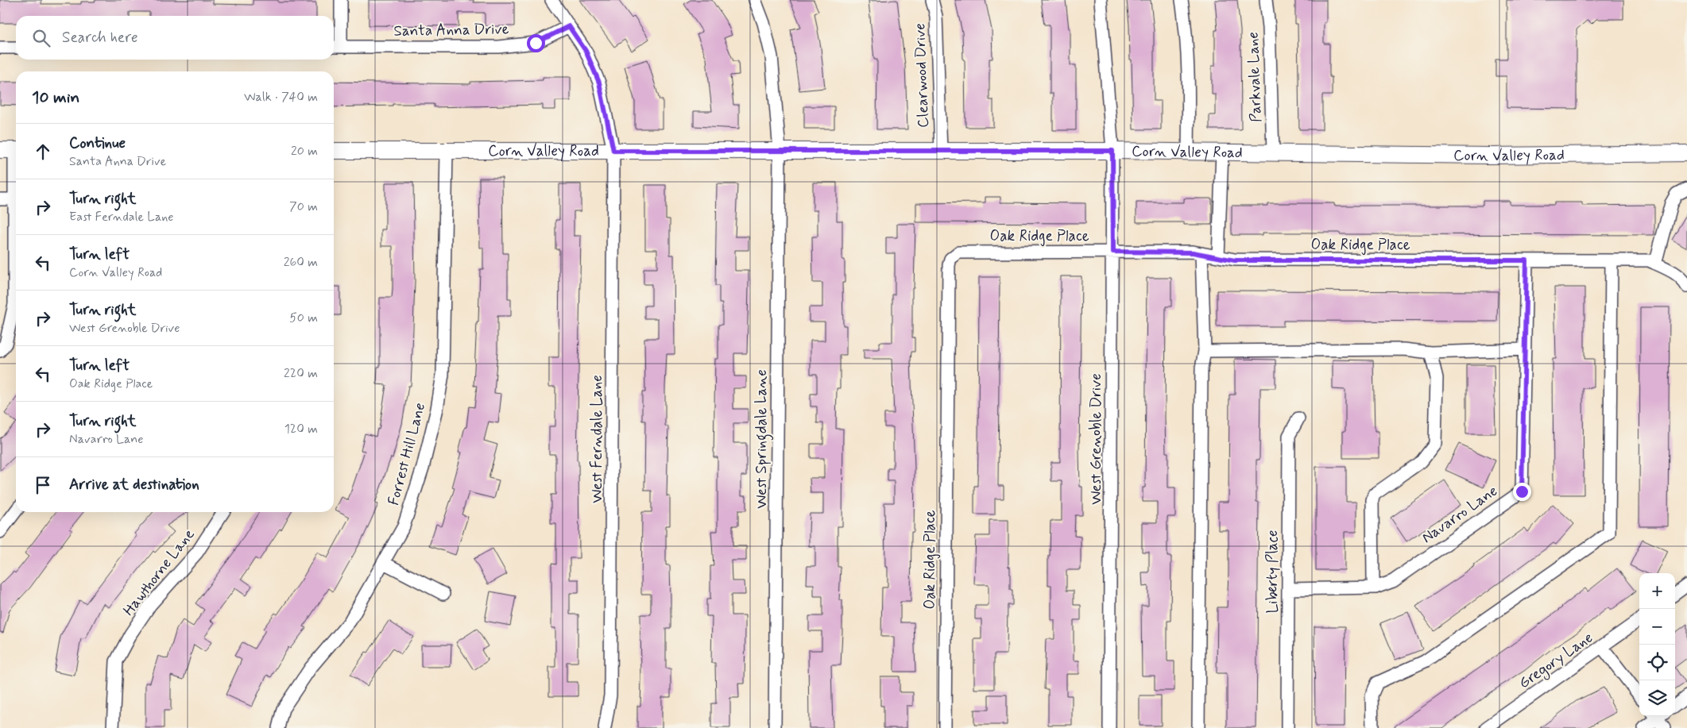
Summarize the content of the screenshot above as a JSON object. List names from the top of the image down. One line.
{"streets":{"main road":["Corn Valley Road"],"street":["Santa Anna Drive","Clearwood Drive","Parkvale Lane","Oak Ridge Place","West Ferndale Lane","West Springdale Lane","West Grenoble Drive","Forrest Hill Lane","Navarro Lane","Liberty Place","Hawthorne Lane","Gregory Lane"]},"crossings":[["Santa Anna Drive","West Ferndale Lane"],["Clearwood Drive","Corn Valley Road"],["Parkvale Lane","Corn Valley Road"],["Corn Valley Road","West Ferndale Lane"],["Corn Valley Road","West Springdale Lane"],["Corn Valley Road","West Grenoble Drive"],["Corn Valley Road","Forrest Hill Lane"],["Oak Ridge Place","West Grenoble Drive"],["Oak Ridge Place","Navarro Lane"],["Navarro Lane","Liberty Place"]],"page":{"search":"Search here","heading":["10 min","Walk · 740 m"],"list":[["Continue","Santa Anna Drive","20 m"],["Turn right","East Ferndale Lane","70 m"],["Turn left","Corn Valley Road","260 m"],["Turn right","West Grenoble Drive","50 m"],["Turn left","Oak Ridge Place","220 m"],["Turn right","Navarro Lane","120 m"],"Arrive at destination"],"map_buttons":["+","−"]}}
